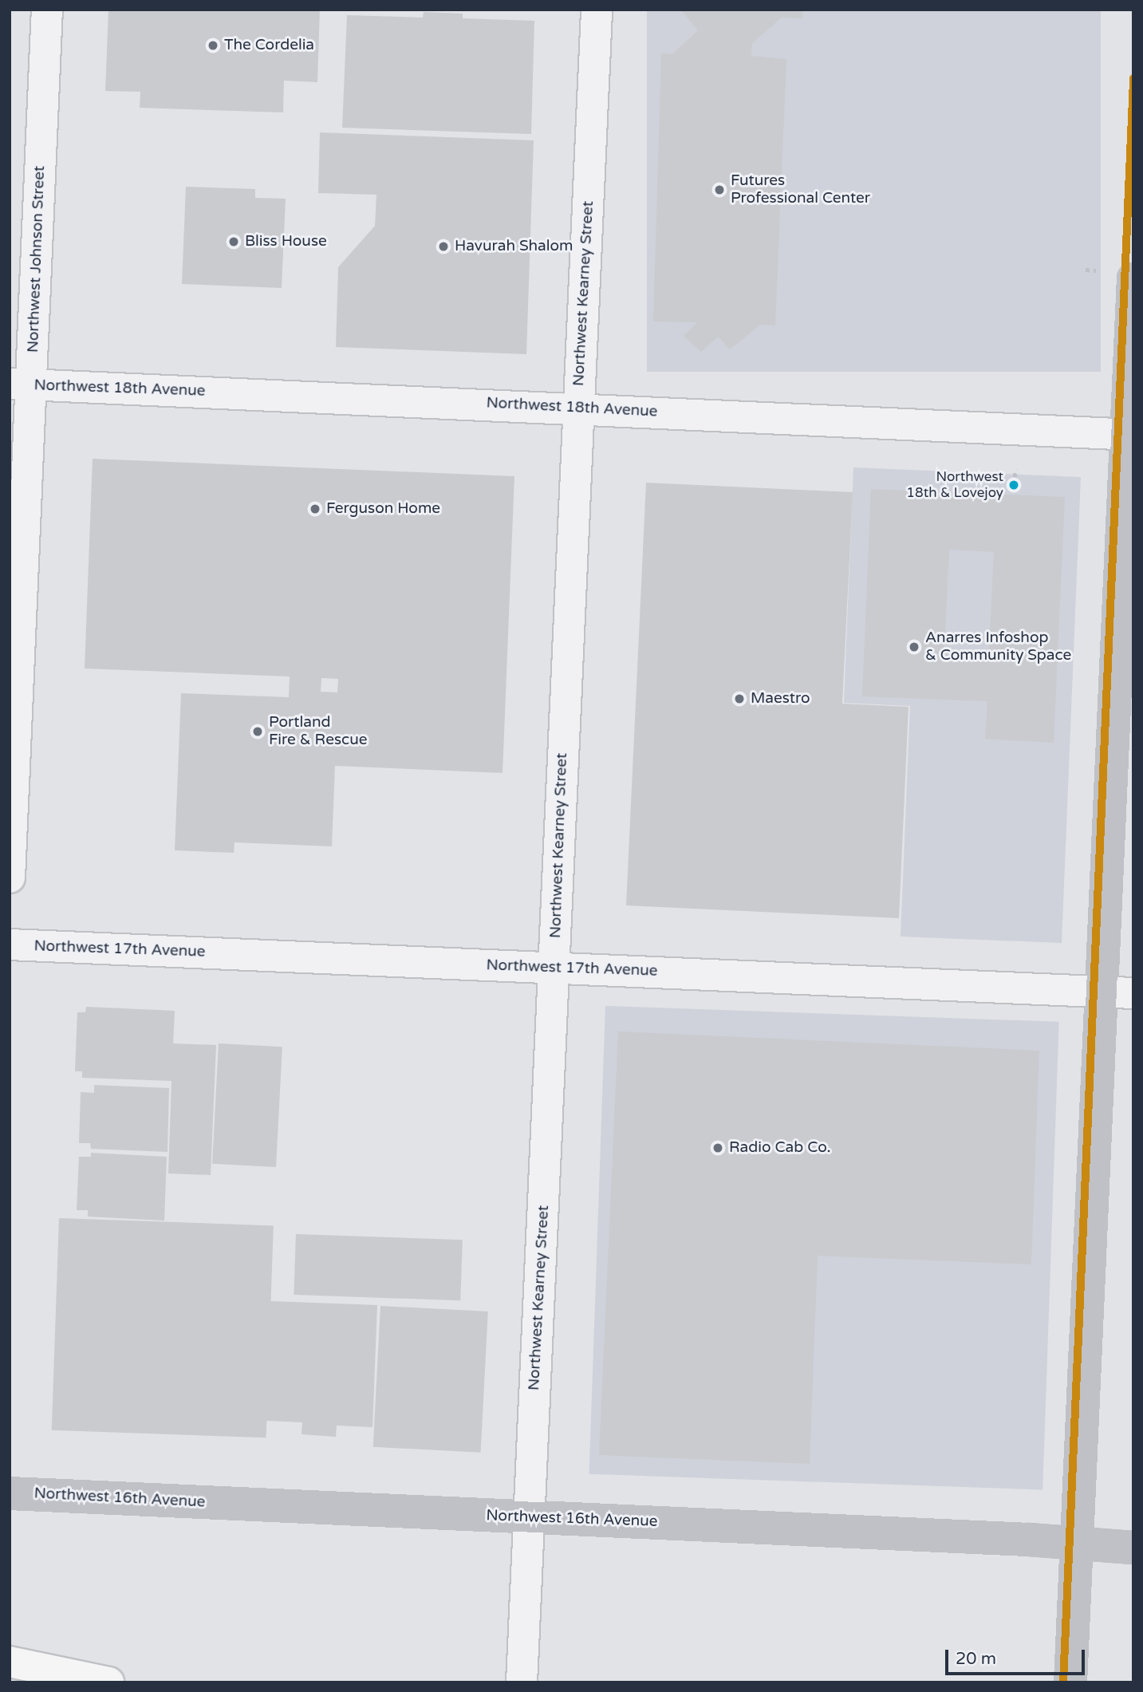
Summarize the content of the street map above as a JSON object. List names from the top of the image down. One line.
{"streets":{"main road":["Northwest 16th Avenue"],"street":["Northwest Johnson Street","Northwest Kearney Street","Northwest 18th Avenue","Northwest 17th Avenue"]},"crossings":[["Northwest Johnson Street","Northwest 18th Avenue"],["Northwest Kearney Street","Northwest 18th Avenue"],["Northwest Kearney Street","Northwest 17th Avenue"],["Northwest Kearney Street","Northwest 16th Avenue"]],"places":["The Cordelia","Futures Professional Center","Bliss House","Havurah Shalom","Northwest 18th & Lovejoy","Ferguson Home","Anarres Infoshop & Community Space","Maestro","Portland Fire & Rescue","Radio Cab Co."],"scale_bar":"20 m"}
